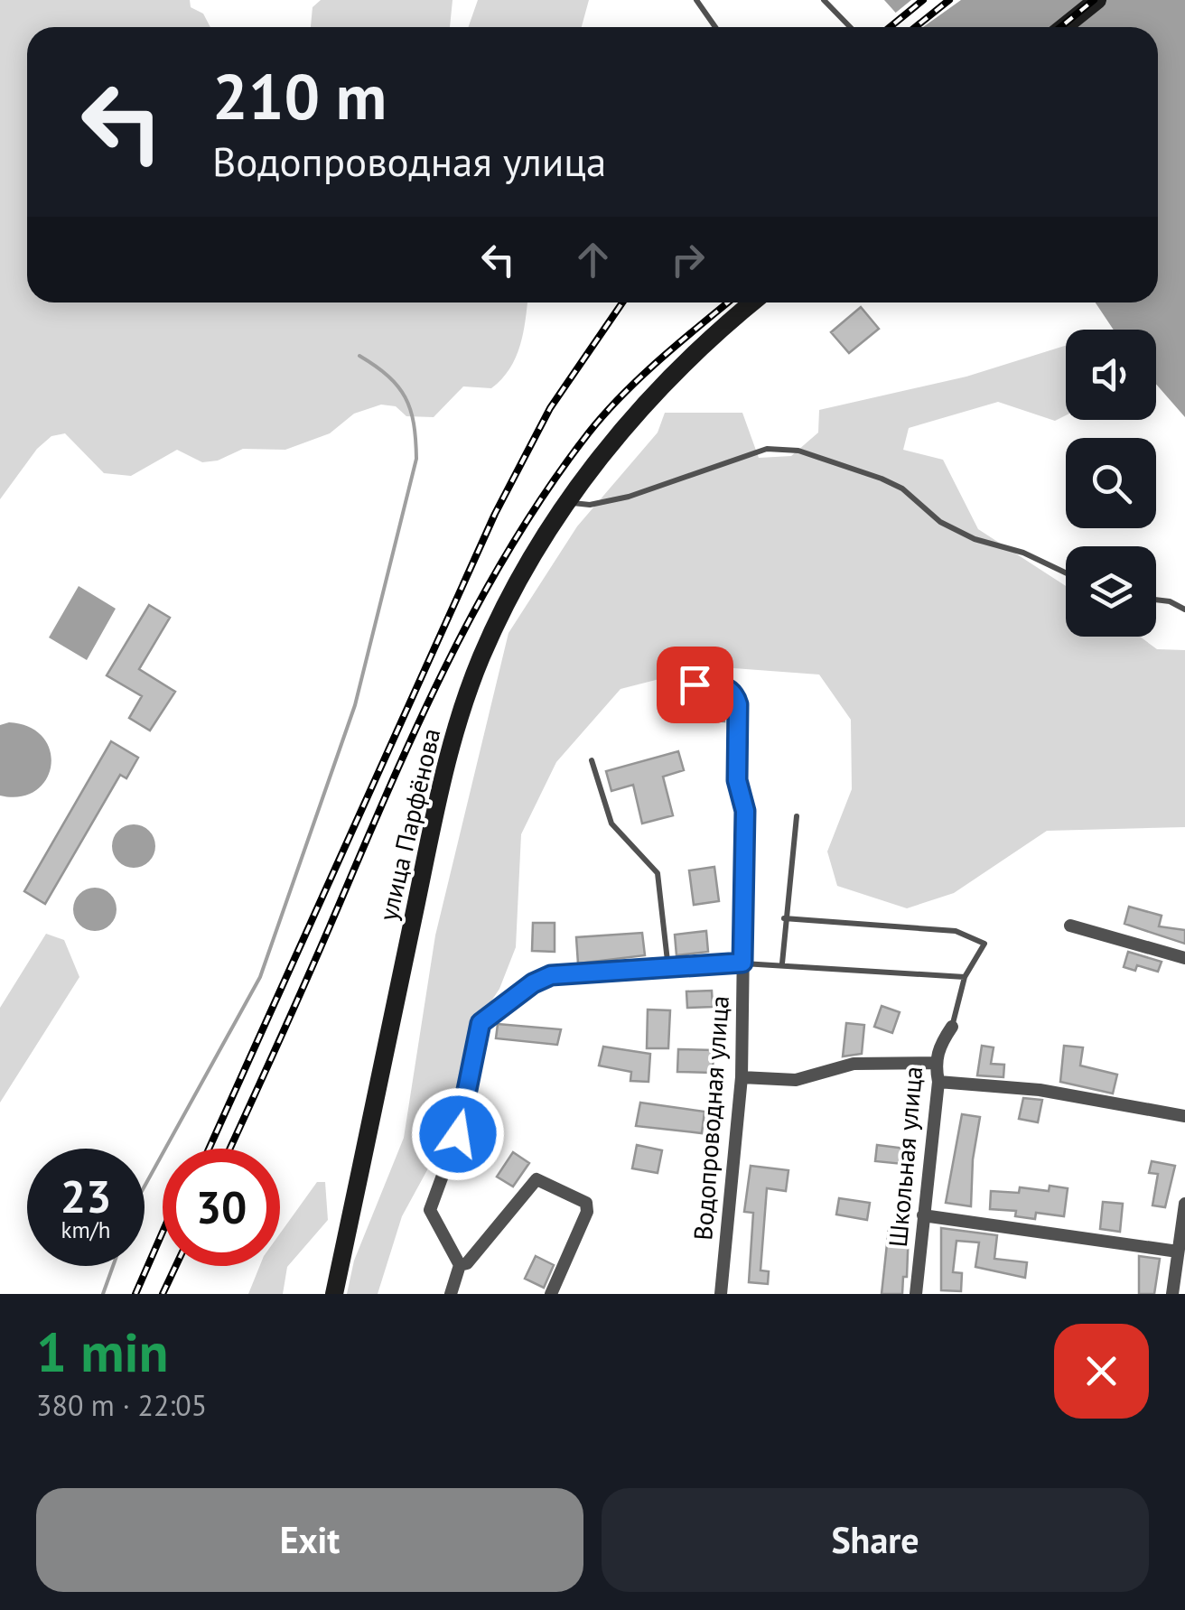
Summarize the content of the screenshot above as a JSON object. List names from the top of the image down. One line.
{"streets":{"main road":["улица Парфёнова"],"street":["Водопроводная улица","Школьная улица"]},"page":{"turn":["210 m","Водопроводная улица"],"speed":"23 km/h","limit":"30","heading":["1 min","380 m · 22:05"],"buttons":["Exit","Share"]}}
